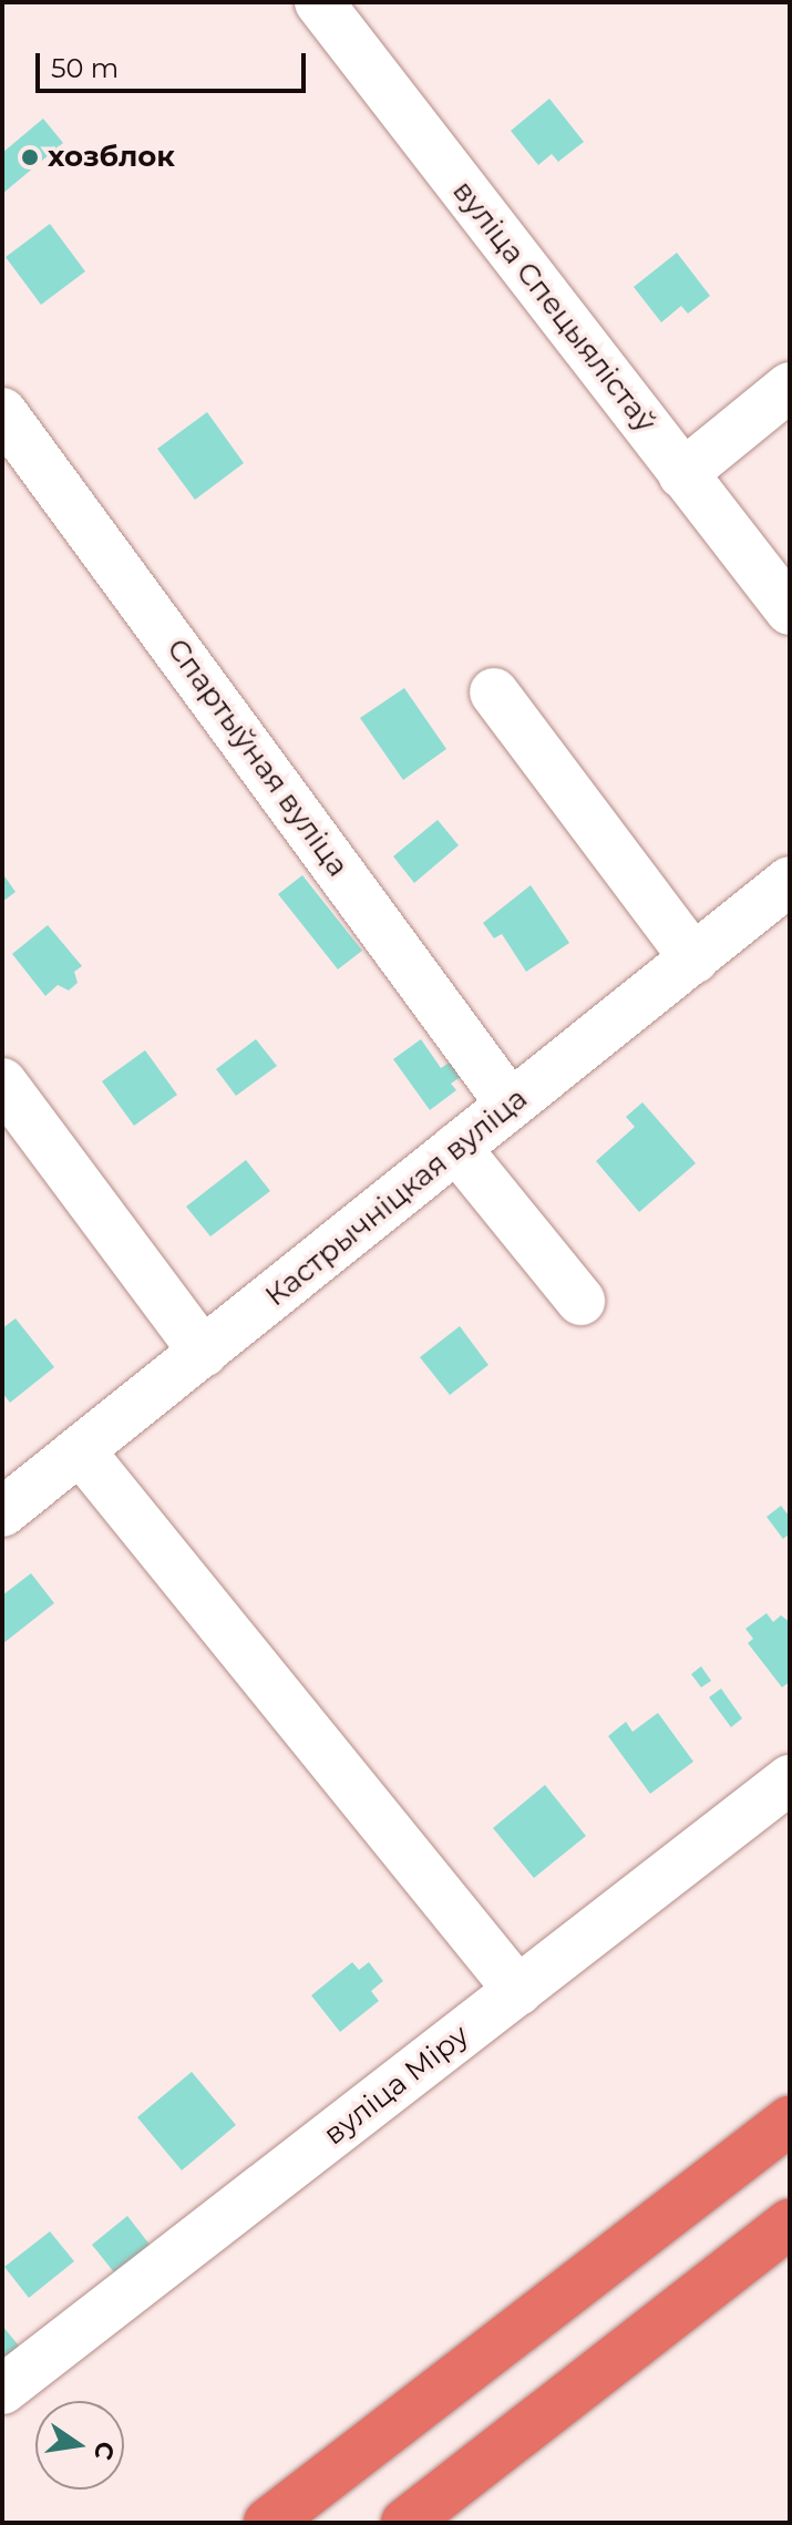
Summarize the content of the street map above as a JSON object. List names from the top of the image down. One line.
{"streets":{"street":["вуліца Спецыялістаў","Спартыўная вуліца","Кастрычніцкая вуліца","вуліца Міру"]},"crossings":[["Спартыўная вуліца","Кастрычніцкая вуліца"]],"places":["хозблок"],"scale_bar":"50 m","north":"right"}
